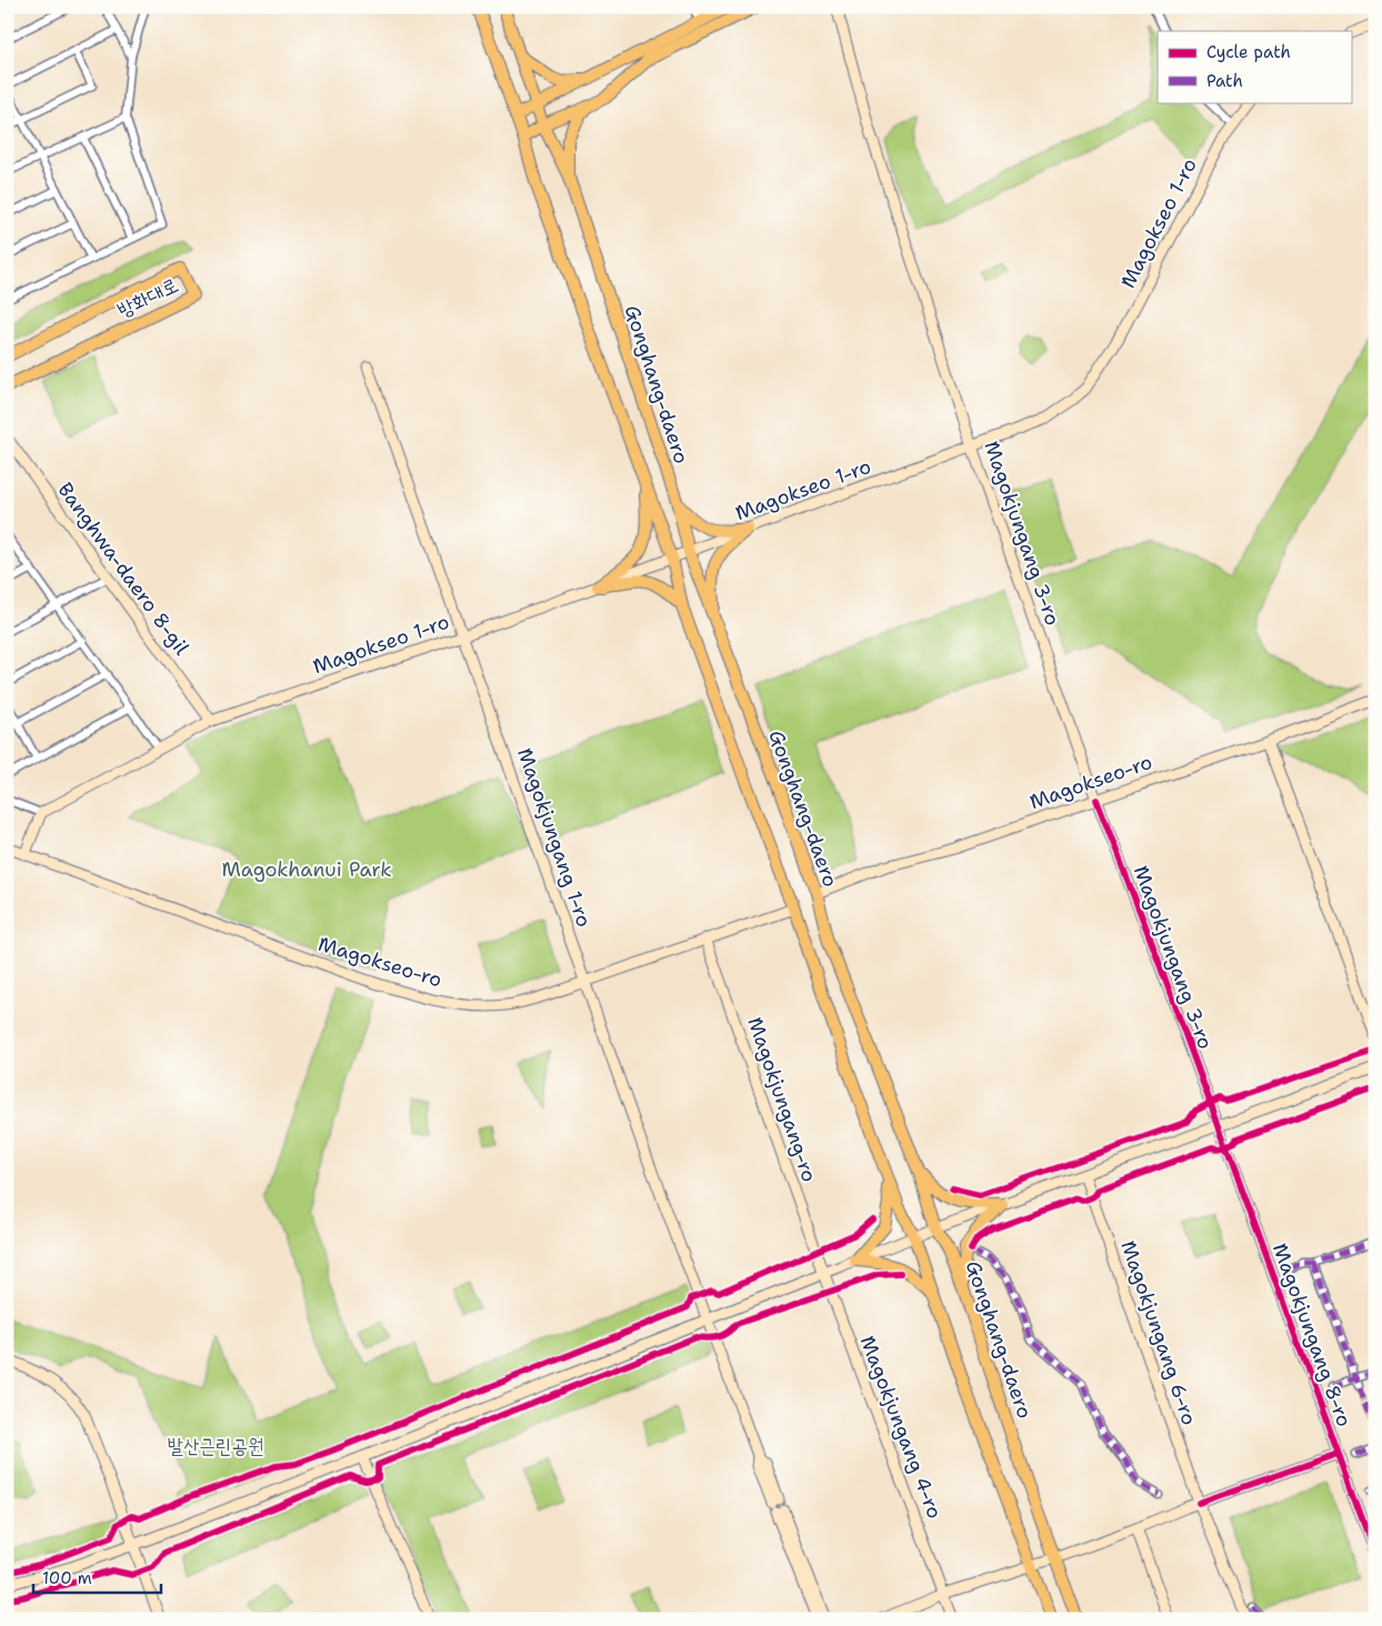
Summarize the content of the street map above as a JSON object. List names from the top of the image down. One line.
{"streets":{"main road":["방화대로","Gonghang-daero"],"street":["Magokseo 1-ro","Magokjungang 3-ro","Banghwa-daero 8-gil","Magokseo-ro","Magokjungang 1-ro","Magokjungang-ro","Magokjungang 6-ro","Magokjungang 8-ro","Magokjungang 4-ro"]},"crossings":[["Magokseo 1-ro","Gonghang-daero"],["Magokseo 1-ro","Magokjungang 3-ro"],["Magokseo 1-ro","Banghwa-daero 8-gil"],["Magokseo 1-ro","Magokjungang 1-ro"],["Gonghang-daero","Magokseo-ro"],["Magokjungang 3-ro","Magokseo-ro"],["Magokjungang 3-ro","Magokjungang 8-ro"],["Magokseo-ro","Magokjungang 1-ro"],["Magokseo-ro","Magokjungang-ro"],["Magokjungang-ro","Magokjungang 4-ro"]],"parks":["Magokhanui Park","발산근린공원"],"legend":["Cycle path","Path"],"scale_bar":"100 m"}
